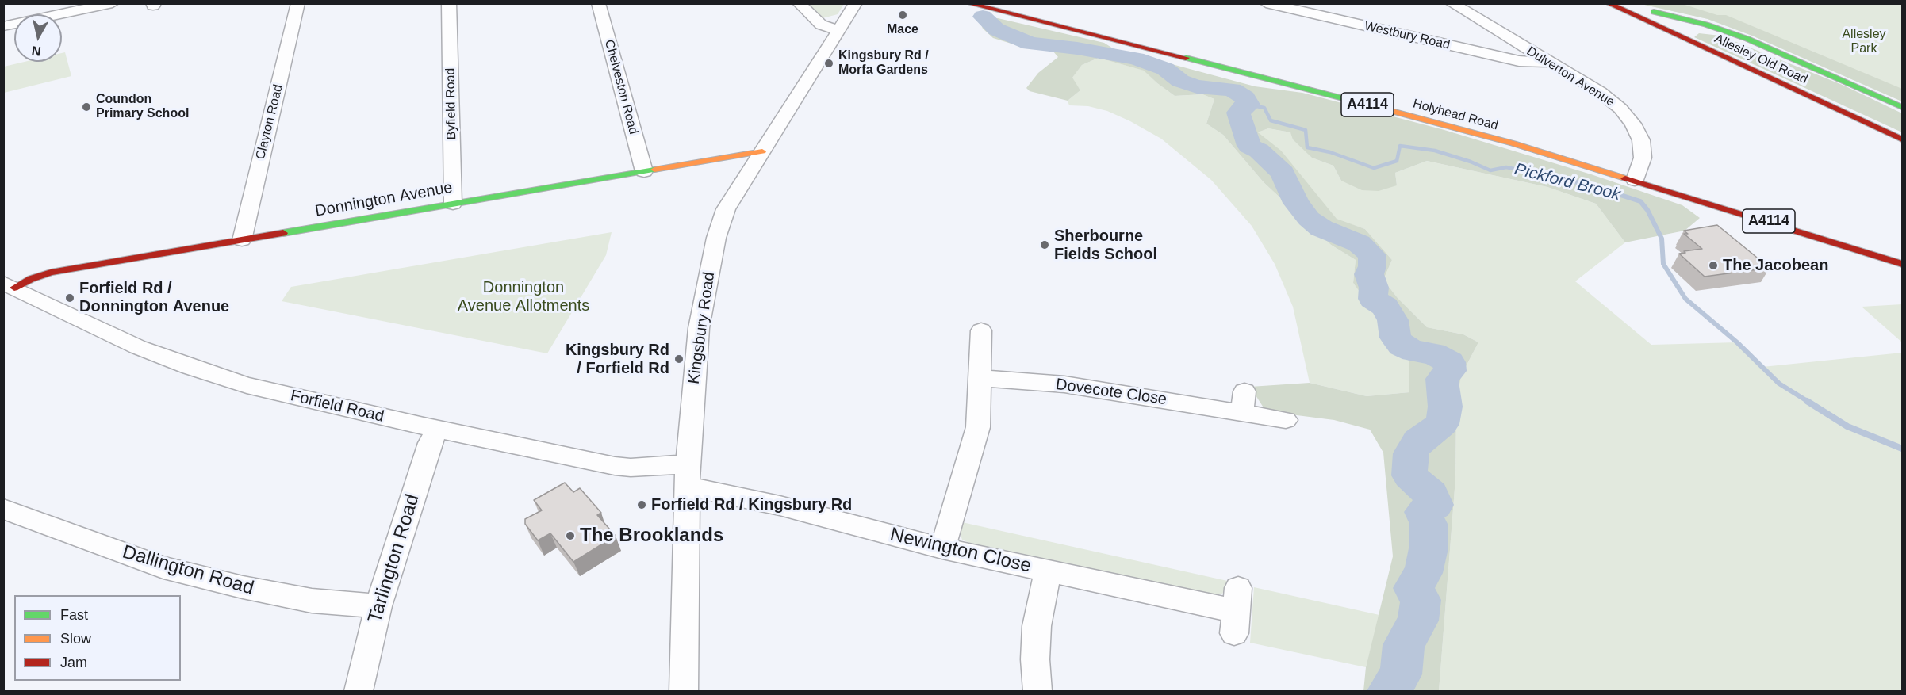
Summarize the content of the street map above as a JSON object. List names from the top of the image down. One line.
{"streets":{"main road":["Allesley Old Road","A4114","Holyhead Road","Donnington Avenue"],"street":["Westbury Road","Dulverton Avenue","Chelveston Road","Byfield Road","Clayton Road","Kingsbury Road","Dovecote Close","Forfield Road","Newington Close","Tarlington Road","Dallington Road"]},"crossings":[["Westbury Road","Dulverton Avenue"],["Dulverton Avenue","Holyhead Road"],["Chelveston Road","Donnington Avenue"],["Byfield Road","Donnington Avenue"],["Clayton Road","Donnington Avenue"],["Donnington Avenue","Kingsbury Road"],["Donnington Avenue","Forfield Road"],["Kingsbury Road","Forfield Road"],["Kingsbury Road","Newington Close"],["Forfield Road","Newington Close"],["Forfield Road","Tarlington Road"],["Tarlington Road","Dallington Road"]],"water":["Pickford Brook"],"parks":["Allesley Park","Donnington Avenue Allotments"],"places":["Mace","Kingsbury Rd / Morfa Gardens","Coundon Primary School","Sherbourne Fields School","The Jacobean","Forfield Rd / Donnington Avenue","Kingsbury Rd / Forfield Rd","Forfield Rd / Kingsbury Rd","The Brooklands"],"legend":["Fast","Slow","Jam"],"north":"bottom"}
